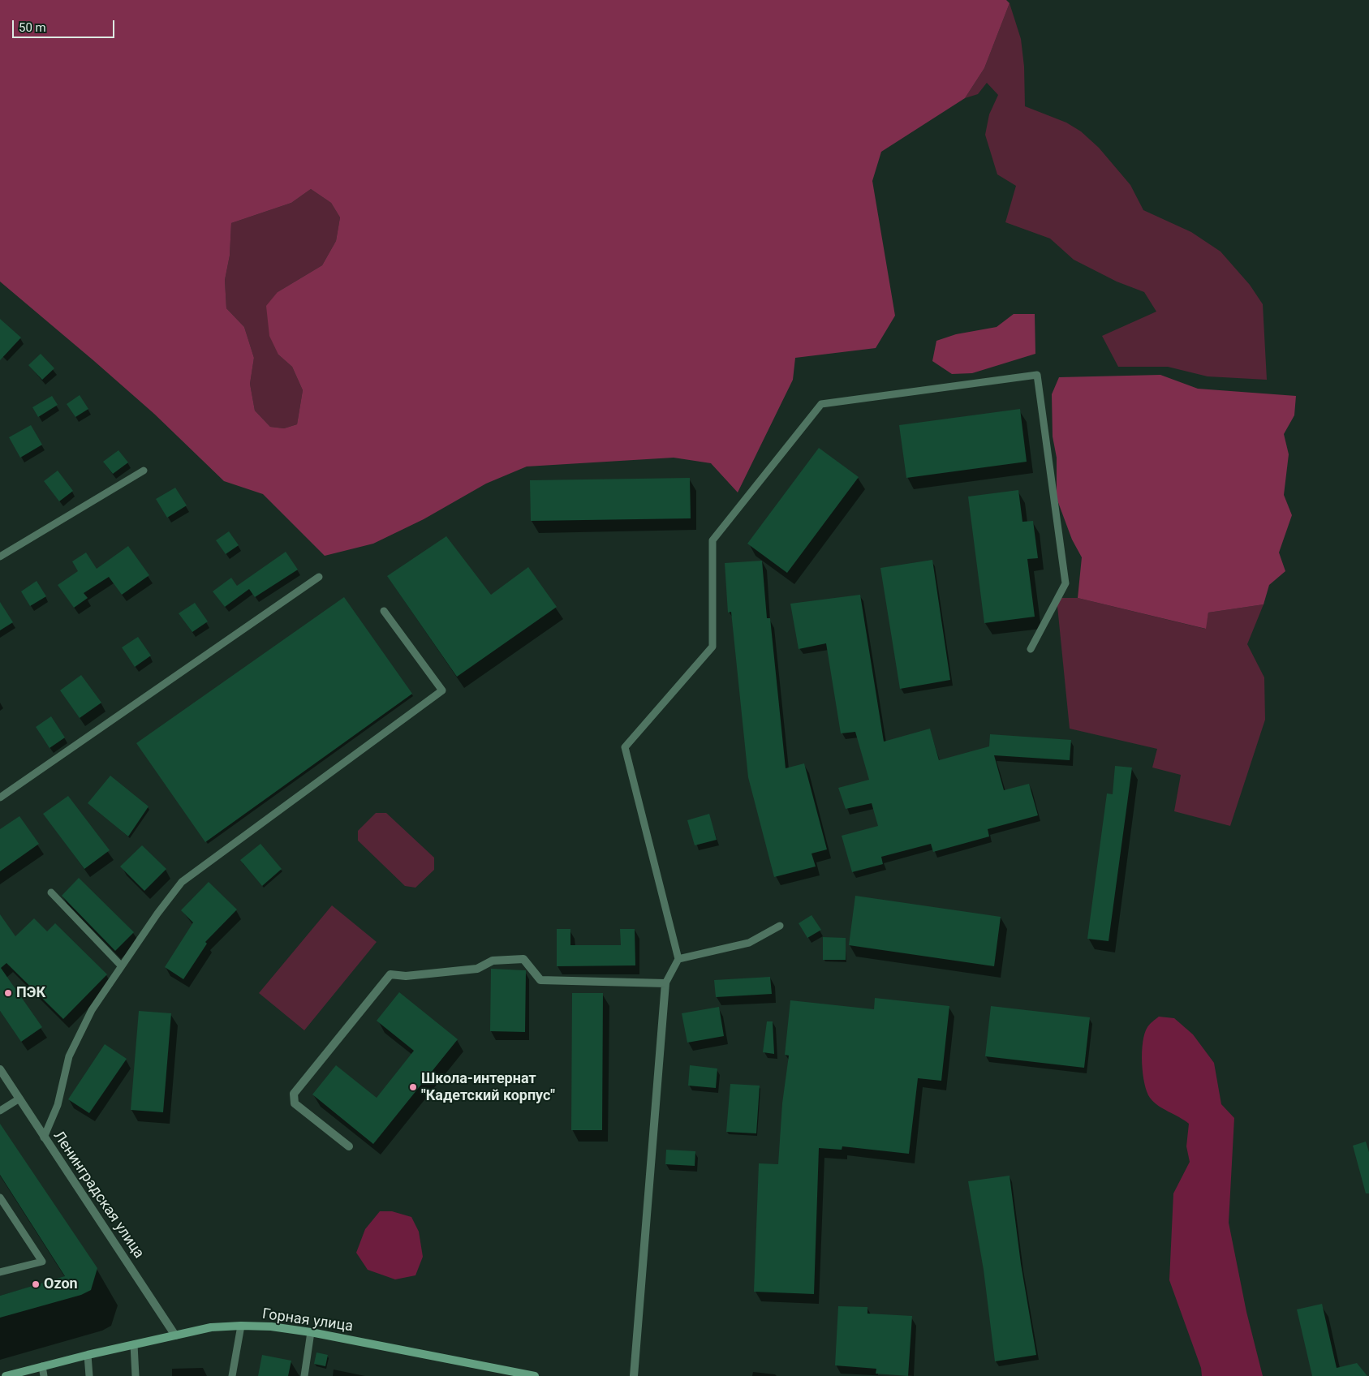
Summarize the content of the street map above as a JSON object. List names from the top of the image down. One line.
{"streets":{"street":["Ленинградская улица","Горная улица"]},"crossings":[["Ленинградская улица","Горная улица"]],"places":["ПЭК","Школа-интернат \"Кадетский корпус\"","Ozon"],"scale_bar":"50 m"}
